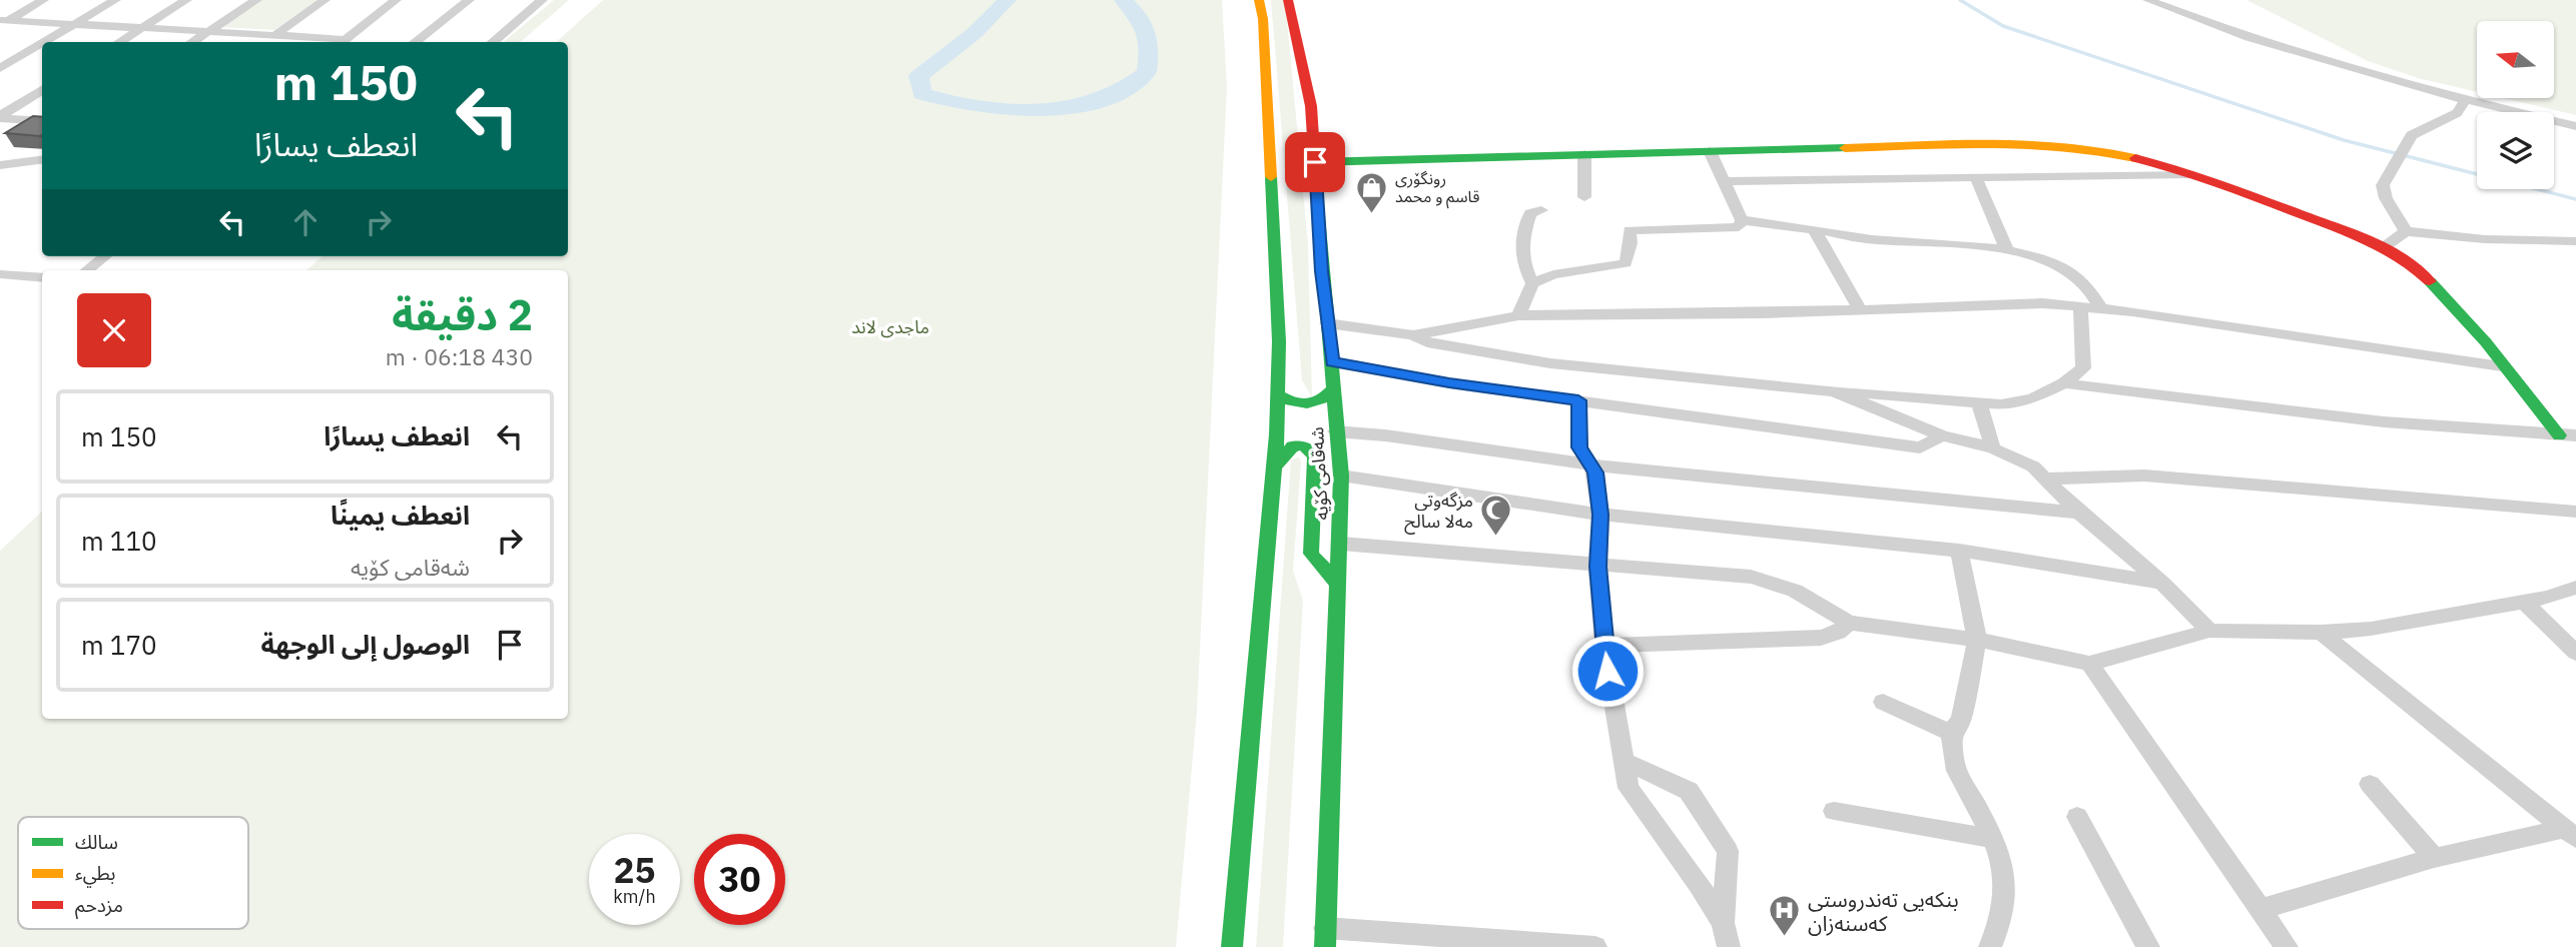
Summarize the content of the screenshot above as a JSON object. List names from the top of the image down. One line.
{"streets":{"main road":["شەقامی کۆیە"]},"parks":["ماجدی لاند"],"places":{"shop":["رونگۆری قاسم و محمد"],"mosque":["مزگەوتی مەلا سالح"],"hospital":["بنکەیی تەندروستی کەسنەزان"]},"legend":["سالك","بطيء","مزدحم"],"north":"left","page":{"turn":["150 m","انعطف يسارًا"],"heading":["2 دقيقة","430 m · 06:18"],"list":[{"name":"انعطف يسارًا","value":"150 m"},{"name":"انعطف يمينًا","note":"شەقامی کۆیە","value":"110 m"},{"name":"الوصول إلى الوجهة","value":"170 m"}],"speed":"25 km/h","limit":"30"}}
